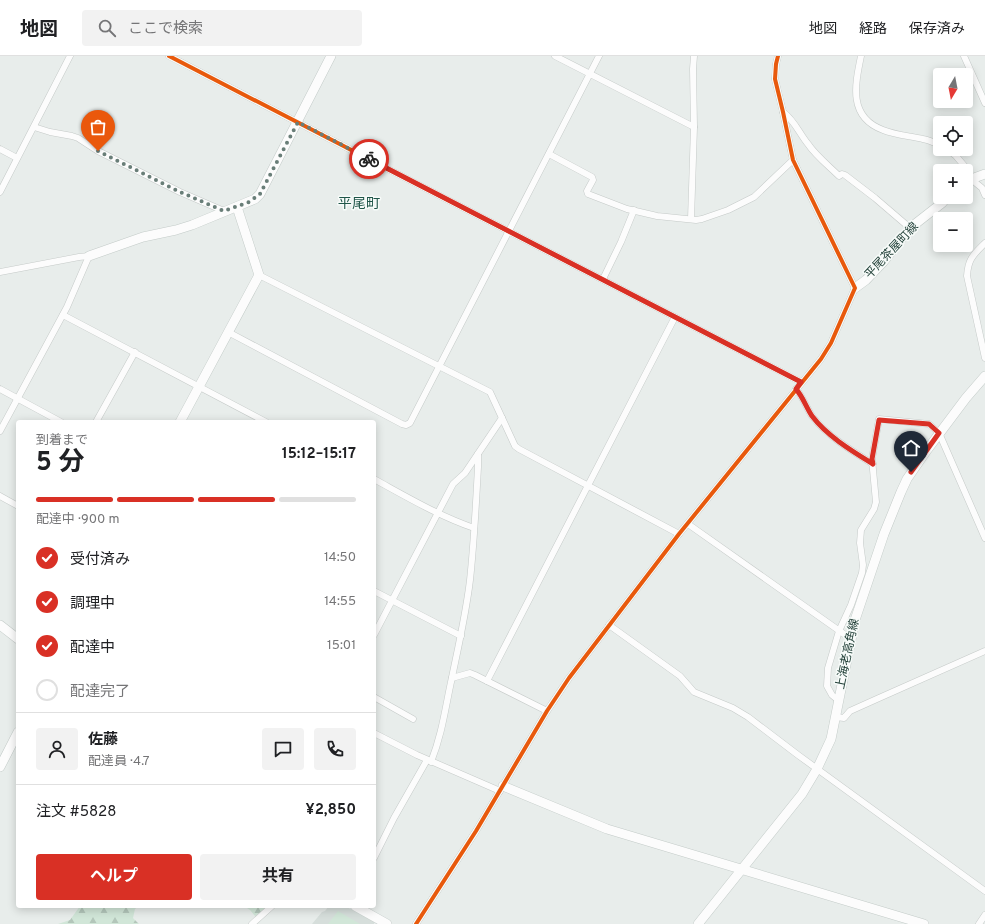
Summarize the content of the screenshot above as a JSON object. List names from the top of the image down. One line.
{"streets":{"street":["平尾茶屋町線","上海老高角線"]},"districts":["平尾町"],"north":"bottom","page":{"header":"地図","search":"ここで検索","nav":["地図","経路","保存済み"],"map_buttons":["+","−"],"heading":["5 分","到着まで","15:12–15:17"],"panel":["佐藤","配達員 · 4.7","注文 #5828","¥2,850"],"bar":"配達中 · 900 m","list":[["受付済み","14:50"],["調理中","14:55"],["配達中","15:01"],"配達完了"],"buttons":["ヘルプ","共有"]}}
